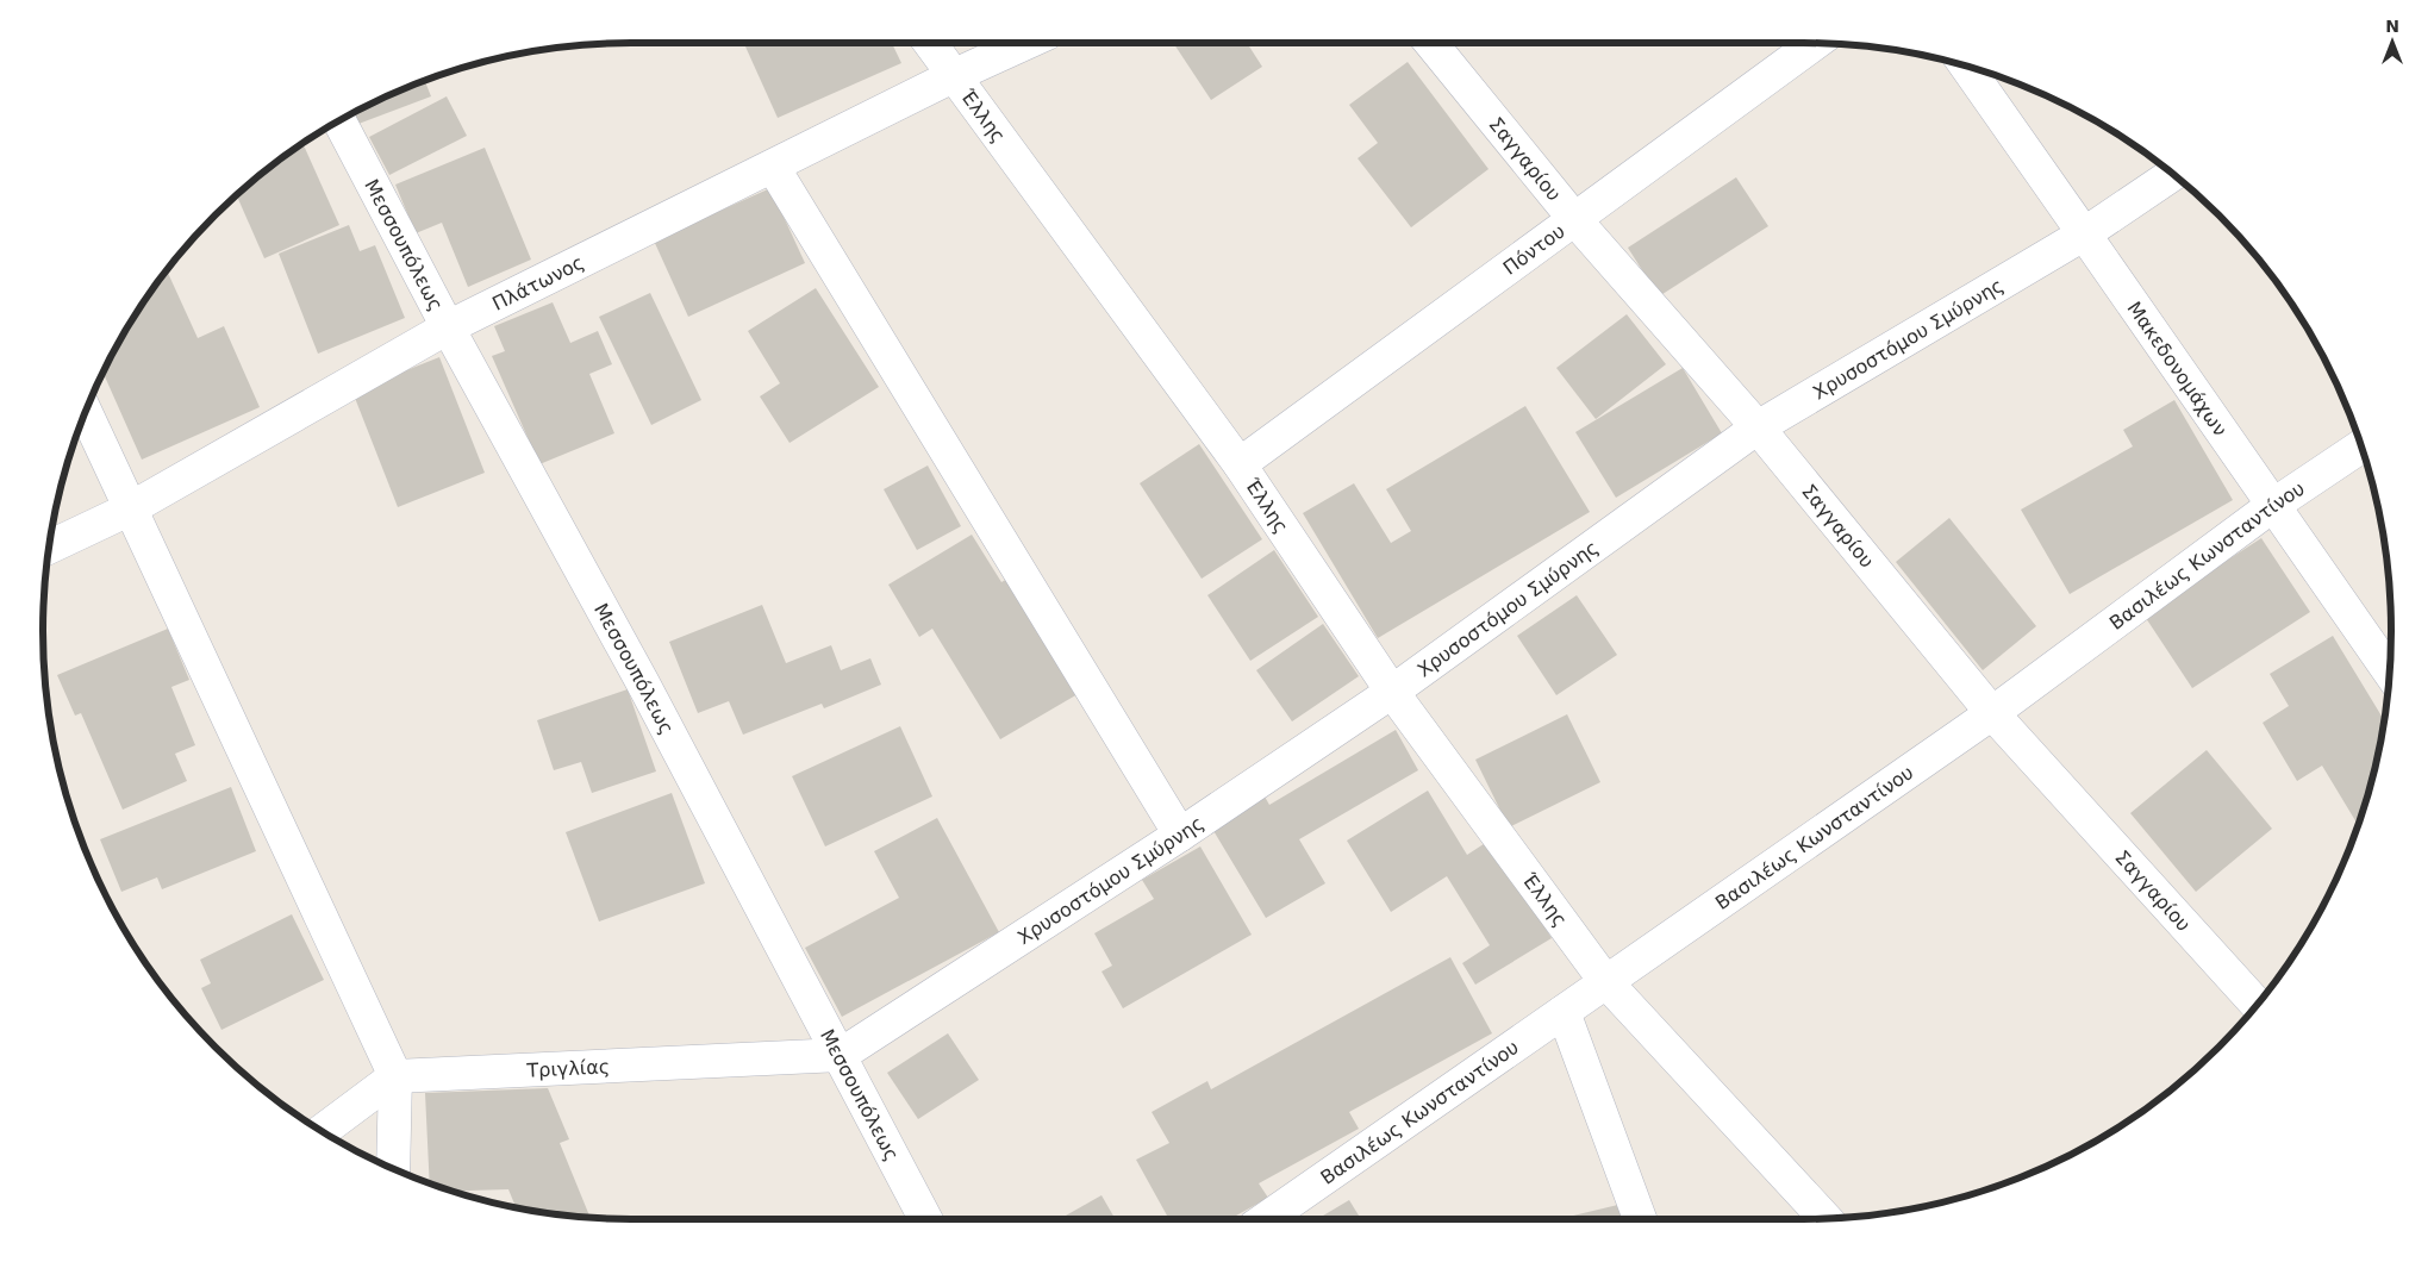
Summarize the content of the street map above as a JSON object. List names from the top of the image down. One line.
{"streets":{"street":["Έλλης","Σαγγαρίου","Μεσσουπόλεως","Πόντου","Πλάτωνος","Χρυσοστόμου Σμύρνης","Μακεδονομάχων","Βασιλέως Κωνσταντίνου","Τριγλίας"]},"crossings":[["Έλλης","Πόντου"],["Έλλης","Πλάτωνος"],["Έλλης","Χρυσοστόμου Σμύρνης"],["Έλλης","Βασιλέως Κωνσταντίνου"],["Σαγγαρίου","Πόντου"],["Σαγγαρίου","Χρυσοστόμου Σμύρνης"],["Σαγγαρίου","Βασιλέως Κωνσταντίνου"],["Μεσσουπόλεως","Πλάτωνος"],["Μεσσουπόλεως","Χρυσοστόμου Σμύρνης"],["Μεσσουπόλεως","Τριγλίας"],["Χρυσοστόμου Σμύρνης","Μακεδονομάχων"],["Χρυσοστόμου Σμύρνης","Τριγλίας"],["Μακεδονομάχων","Βασιλέως Κωνσταντίνου"]],"north":"top"}
